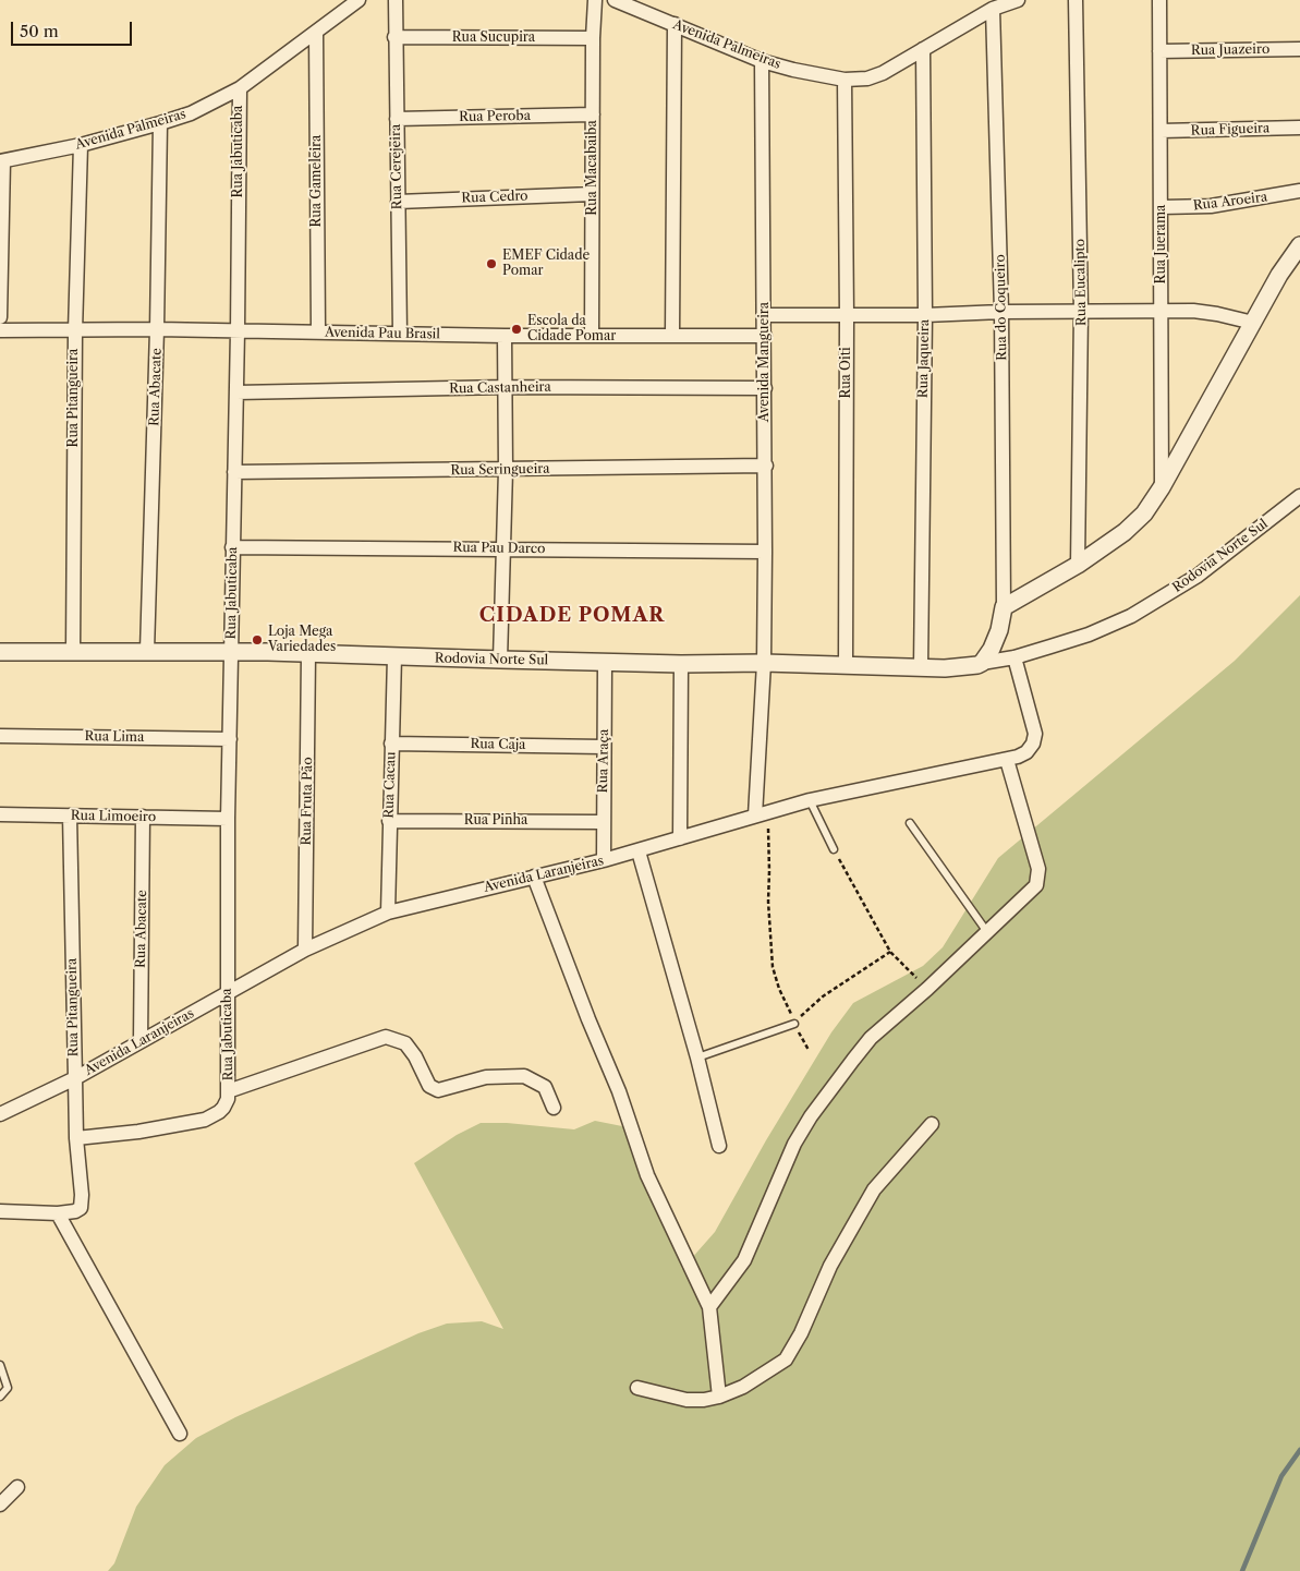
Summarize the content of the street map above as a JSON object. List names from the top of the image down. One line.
{"streets":{"street":["Rua Sucupira","Avenida Palmeiras","Rua Juazeiro","Rua Peroba","Rua Figueira","Rua Jabuticaba","Rua Cerejeira","Rua Macabaiba","Rua Gameleira","Rua Cedro","Rua Aroeira","Rua Juerama","Rua Eucalipto","Rua do Coqueiro","Avenida Pau Brasil","Rua Jaqueira","Avenida Mangueira","Rua Oiti","Rua Abacate","Rua Castanheira","Rua Pitangueira","Rua Seringueira","Rua Pau Darco","Rodovia Norte Sul","Rua Lima","Rua Caja","Rua Araça","Rua Cacau","Rua Fruta Pão","Rua Limoeiro","Rua Pinha","Avenida Laranjeiras"]},"crossings":[["Rua Sucupira","Rua Cerejeira"],["Rua Sucupira","Rua Macabaiba"],["Avenida Palmeiras","Rua Jabuticaba"],["Avenida Palmeiras","Rua Gameleira"],["Avenida Palmeiras","Rua do Coqueiro"],["Avenida Palmeiras","Rua Jaqueira"],["Avenida Palmeiras","Avenida Mangueira"],["Avenida Palmeiras","Rua Oiti"],["Avenida Palmeiras","Rua Abacate"],["Avenida Palmeiras","Rua Pitangueira"],["Rua Juazeiro","Rua Juerama"],["Rua Peroba","Rua Cerejeira"],["Rua Peroba","Rua Macabaiba"],["Rua Figueira","Rua Juerama"],["Rua Jabuticaba","Avenida Pau Brasil"],["Rua Jabuticaba","Rua Castanheira"],["Rua Jabuticaba","Rua Seringueira"],["Rua Jabuticaba","Rua Pau Darco"],["Rua Jabuticaba","Rodovia Norte Sul"],["Rua Jabuticaba","Rua Lima"],["Rua Jabuticaba","Rua Limoeiro"],["Rua Jabuticaba","Avenida Laranjeiras"],["Rua Cerejeira","Rua Cedro"],["Rua Cerejeira","Avenida Pau Brasil"],["Rua Macabaiba","Rua Cedro"],["Rua Macabaiba","Avenida Pau Brasil"],["Rua Gameleira","Avenida Pau Brasil"],["Rua Aroeira","Rua Juerama"],["Avenida Pau Brasil","Avenida Mangueira"],["Avenida Pau Brasil","Rua Abacate"],["Avenida Pau Brasil","Rua Pitangueira"],["Rua Jaqueira","Rodovia Norte Sul"],["Avenida Mangueira","Rua Castanheira"],["Avenida Mangueira","Rua Seringueira"],["Avenida Mangueira","Rua Pau Darco"],["Avenida Mangueira","Rodovia Norte Sul"],["Avenida Mangueira","Avenida Laranjeiras"],["Rua Oiti","Rodovia Norte Sul"],["Rua Abacate","Rodovia Norte Sul"],["Rua Abacate","Rua Limoeiro"],["Rua Abacate","Avenida Laranjeiras"],["Rua Pitangueira","Rodovia Norte Sul"],["Rua Pitangueira","Rua Limoeiro"],["Rua Pitangueira","Avenida Laranjeiras"],["Rodovia Norte Sul","Rua Araça"],["Rodovia Norte Sul","Rua Cacau"],["Rodovia Norte Sul","Rua Fruta Pão"],["Rodovia Norte Sul","Avenida Laranjeiras"],["Rua Caja","Rua Araça"],["Rua Caja","Rua Cacau"],["Rua Araça","Rua Pinha"],["Rua Araça","Avenida Laranjeiras"],["Rua Cacau","Rua Pinha"],["Rua Cacau","Avenida Laranjeiras"],["Rua Fruta Pão","Avenida Laranjeiras"]],"districts":["CIDADE POMAR"],"places":["EMEF Cidade Pomar","Escola da Cidade Pomar","Loja Mega Variedades"],"scale_bar":"50 m"}
